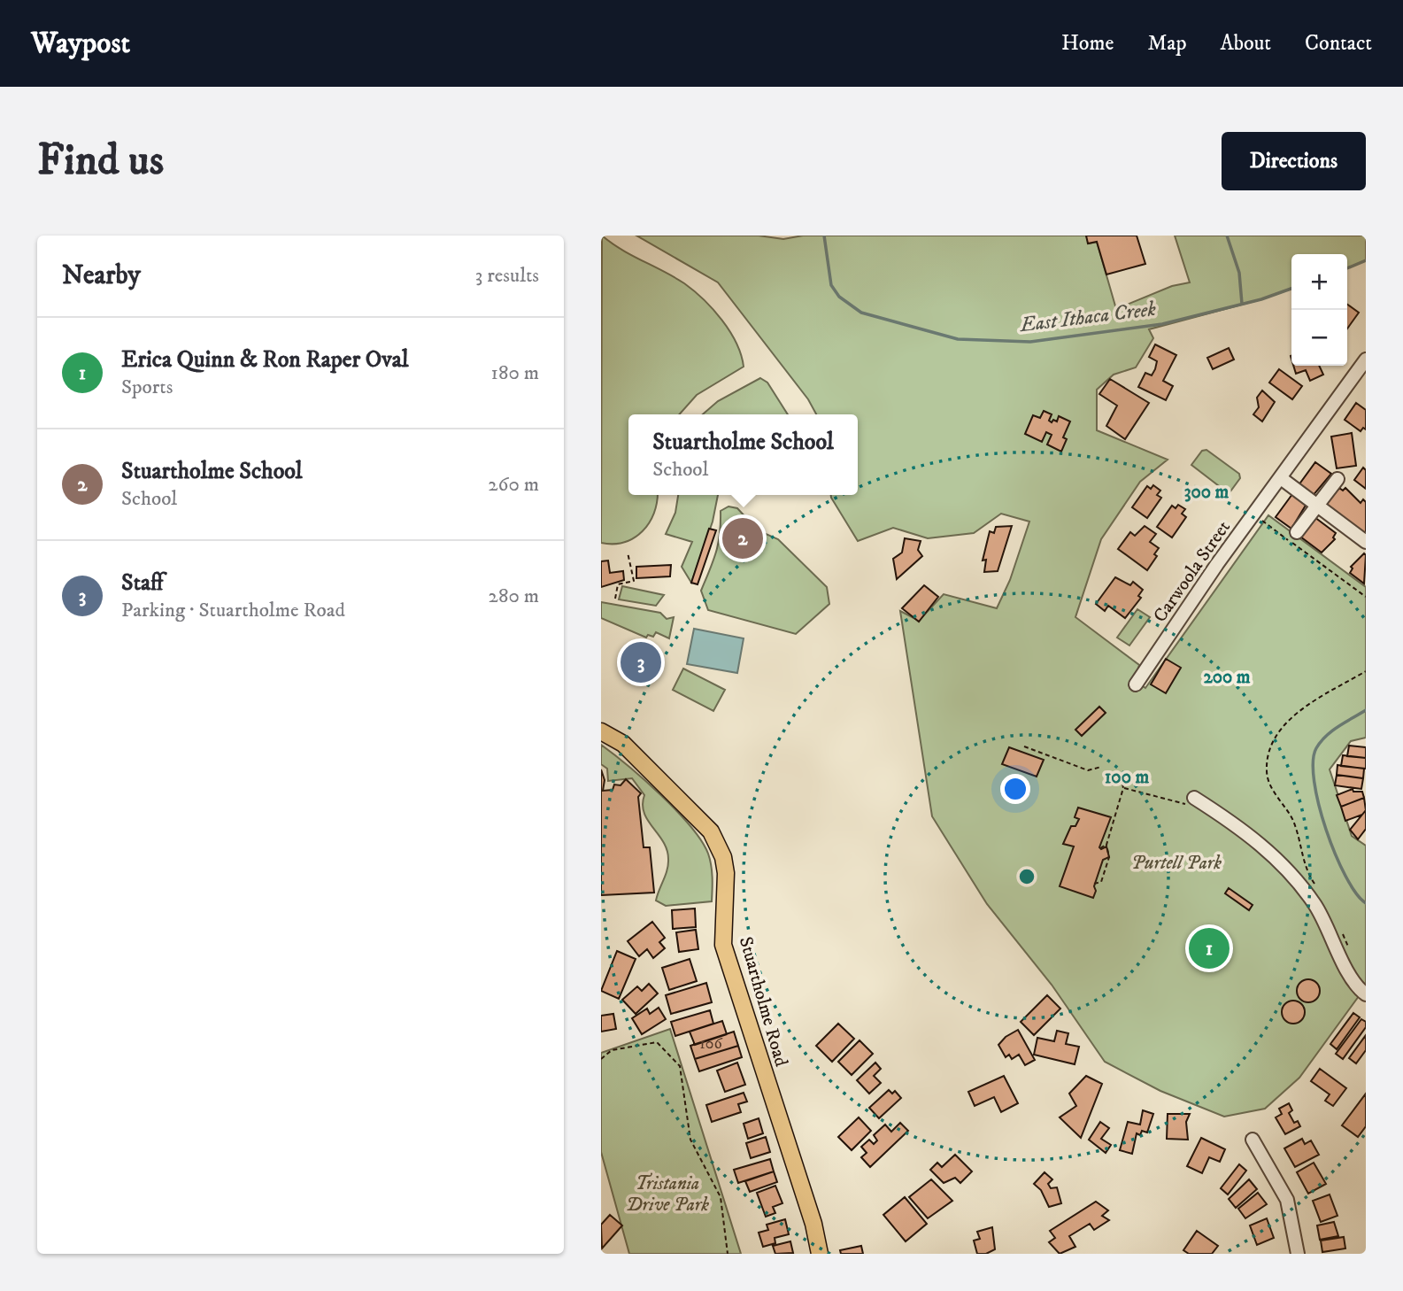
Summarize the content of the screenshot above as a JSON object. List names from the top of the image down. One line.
{"streets":{"main road":["Stuartholme Road"],"street":["Carwoola Street"]},"water":["East Ithaca Creek"],"parks":["Purtell Park","Tristania Drive Park"],"house_numbers":["106"],"page":{"header":"Waypost","nav":["Home","Map","About","Contact"],"buttons":"Directions","title":"Find us","heading":["Nearby","3 results"],"map_buttons":["+","−"],"list":[{"mark":"1","name":"Erica Quinn & Ron Raper Oval","note":"Sports","value":"180 m"},{"mark":"2","name":"Stuartholme School","note":"School","value":"260 m"},{"mark":"3","name":"Staff","note":"Parking · Stuartholme Road","value":"280 m"}],"popup":["Stuartholme School","School"],"pins":["2","3","1"]},"rings":["300 m","200 m","100 m"]}
